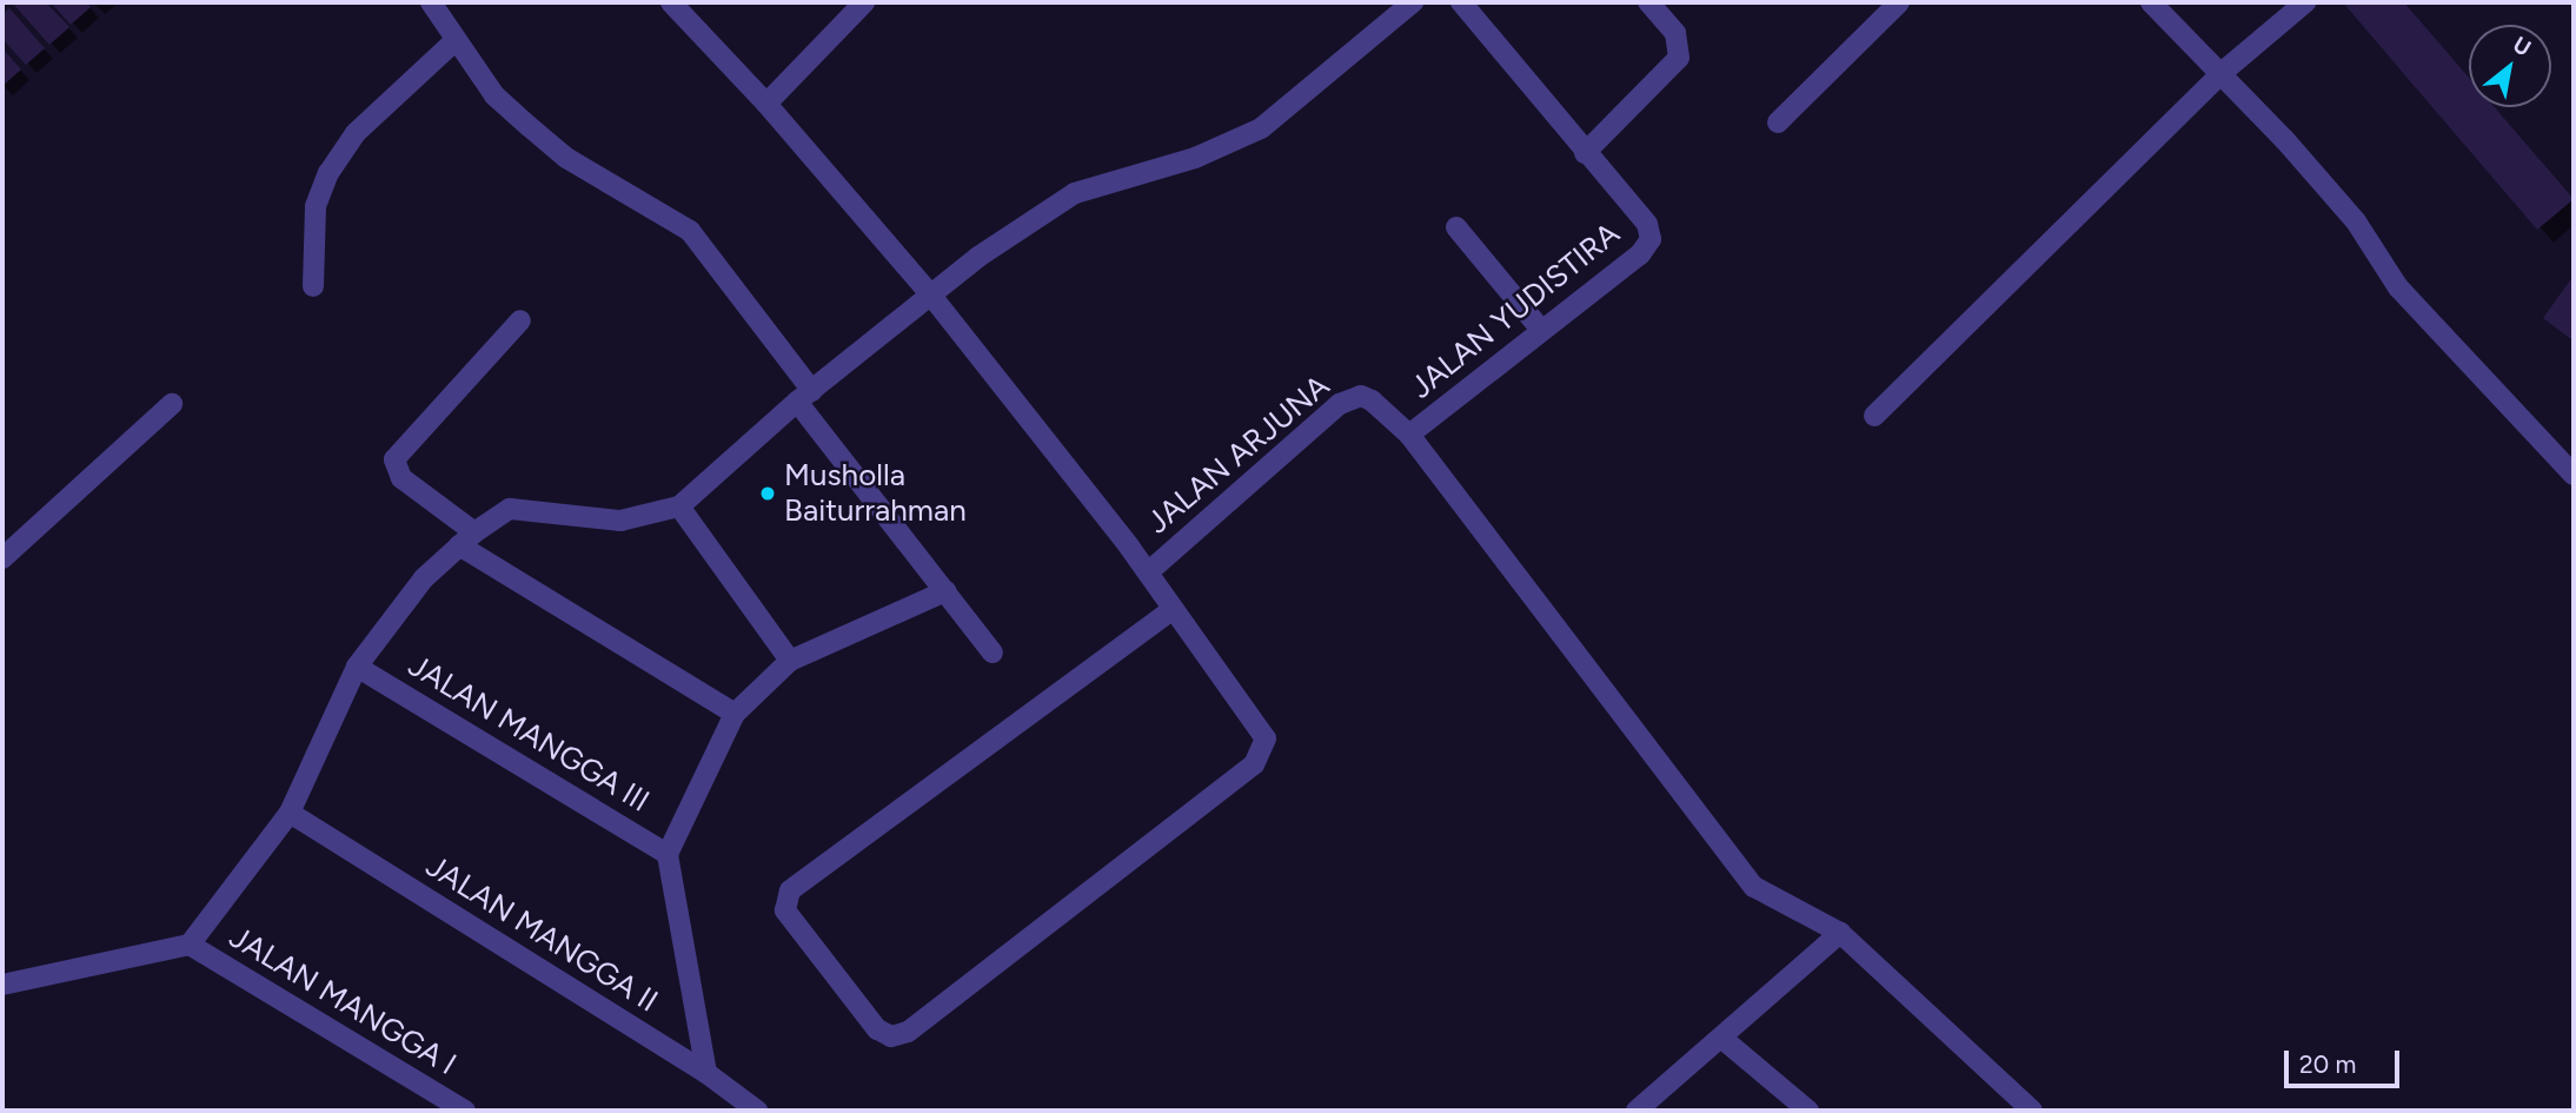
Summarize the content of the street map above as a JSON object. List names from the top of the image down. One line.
{"streets":{"street":["JALAN YUDISTIRA","JALAN ARJUNA","JALAN MANGGA III","JALAN MANGGA II","JALAN MANGGA I"]},"crossings":[["JALAN YUDISTIRA","JALAN ARJUNA"]],"places":["Musholla Baiturrahman"],"scale_bar":"20 m","north":"top right"}
